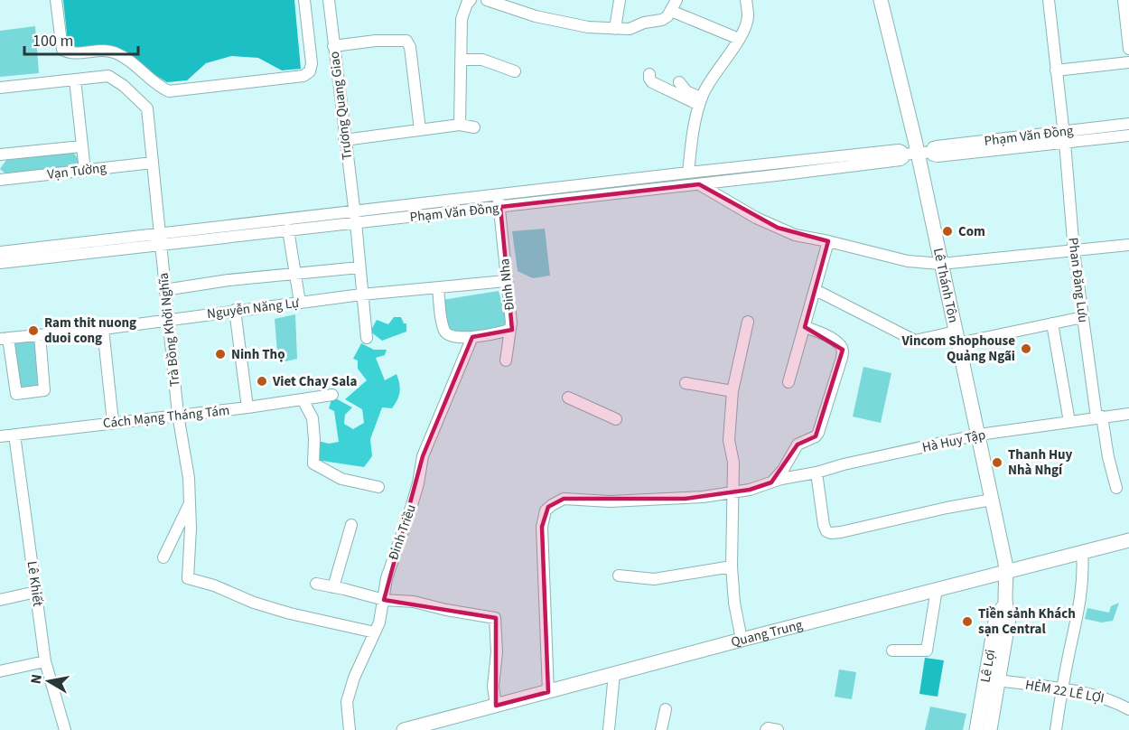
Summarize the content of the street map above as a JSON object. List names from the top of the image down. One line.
{"streets":{"main road":["Lê Thánh Tôn","Quang Trung","Lê Lợi"],"street":["Trương Quang Giao","Phạm Văn Đồng","Vạn Tường","Phan Đăng Lưu","Đinh Nha","Nguyễn Năng Lự","Trà Bồng Khởi Nghĩa","Cách Mạng Tháng Tám","Hà Huy Tập","Đinh Triều","Lê Khiết","HẺM 22 LÊ LỢI"]},"crossings":[["Trương Quang Giao","Phạm Văn Đồng"],["Trương Quang Giao","Nguyễn Năng Lự"],["Phạm Văn Đồng","Phan Đăng Lưu"],["Phạm Văn Đồng","Đinh Nha"],["Phạm Văn Đồng","Lê Thánh Tôn"],["Phạm Văn Đồng","Trà Bồng Khởi Nghĩa"],["Vạn Tường","Trà Bồng Khởi Nghĩa"],["Phan Đăng Lưu","Hà Huy Tập"],["Đinh Nha","Nguyễn Năng Lự"],["Lê Thánh Tôn","Hà Huy Tập"],["Lê Thánh Tôn","Quang Trung"],["Lê Thánh Tôn","Lê Lợi"],["Nguyễn Năng Lự","Trà Bồng Khởi Nghĩa"],["Trà Bồng Khởi Nghĩa","Cách Mạng Tháng Tám"],["Trà Bồng Khởi Nghĩa","Đinh Triều"],["Cách Mạng Tháng Tám","Lê Khiết"],["Hà Huy Tập","Quang Trung"],["Quang Trung","Lê Lợi"],["Lê Lợi","HẺM 22 LÊ LỢI"]],"places":["Com","Ram thit nuong duoi cong","Vincom Shophouse Quảng Ngãi","Ninh Thọ","Viet Chay Sala","Thanh Huy Nhà Nhgí","Tiền sảnh Khách sạn Central"],"scale_bar":"100 m","north":"left"}
